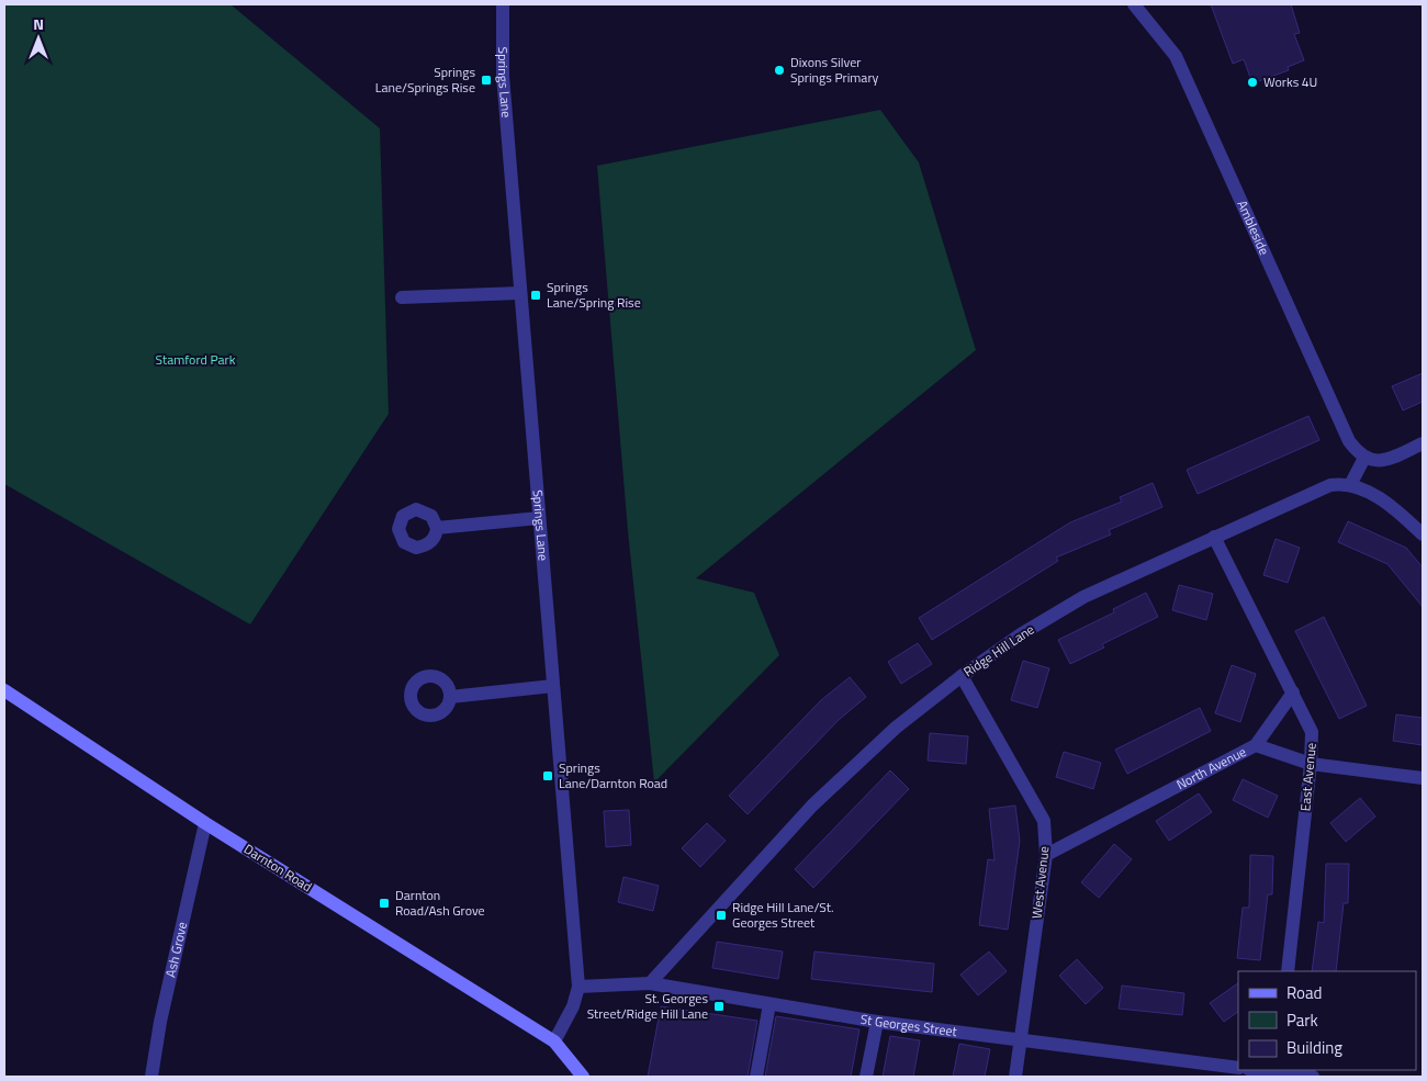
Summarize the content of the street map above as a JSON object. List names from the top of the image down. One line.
{"streets":{"street":["Springs Lane","Ambleside","Ridge Hill Lane","North Avenue","East Avenue","Darnton Road","West Avenue","Ash Grove","St Georges Street"]},"crossings":[["Springs Lane","Darnton Road"],["Springs Lane","St Georges Street"],["Ridge Hill Lane","East Avenue"],["Ridge Hill Lane","West Avenue"],["Ridge Hill Lane","St Georges Street"],["North Avenue","East Avenue"],["North Avenue","West Avenue"],["Darnton Road","Ash Grove"],["West Avenue","St Georges Street"]],"parks":["Stamford Park"],"places":{"other":["Dixons Silver Springs Primary","Works 4U"],"transit":["Springs Lane/Springs Rise","Springs Lane/Spring Rise","Springs Lane/Darnton Road","Darnton Road/Ash Grove","Ridge Hill Lane/St. Georges Street","St. Georges Street/Ridge Hill Lane"]},"legend":["Road","Park","Building"],"north":"top"}
